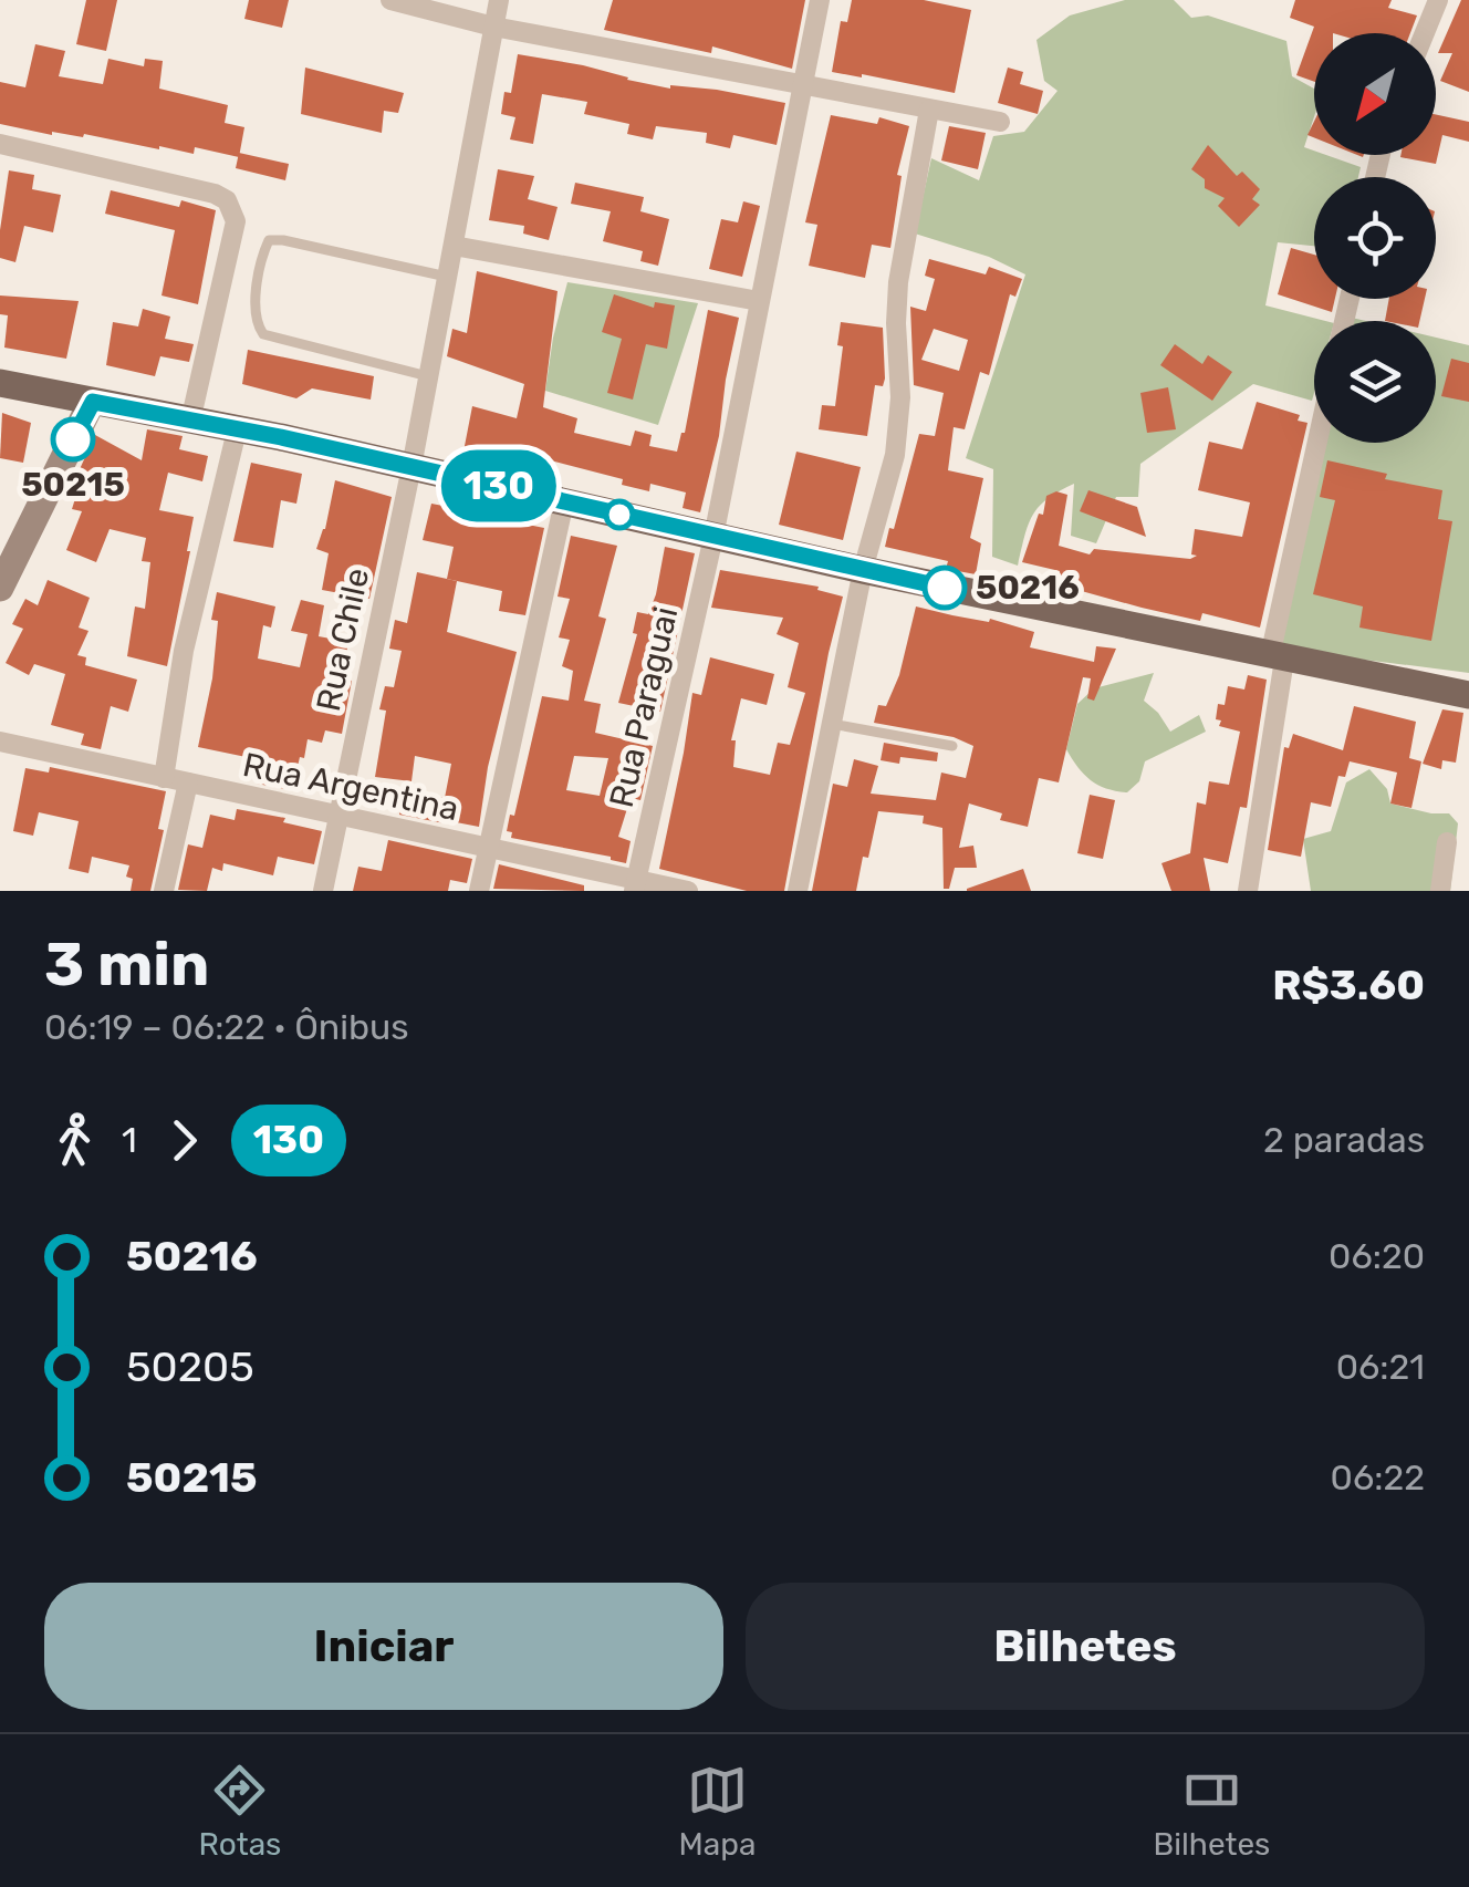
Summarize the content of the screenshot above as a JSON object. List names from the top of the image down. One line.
{"streets":{"street":["Rua Chile","Rua Paraguai","Rua Argentina"]},"crossings":[["Rua Chile","Rua Argentina"],["Rua Paraguai","Rua Argentina"]],"places":["50215","50216"],"lines":["bus line 130"],"north":"bottom left","page":{"on_map":"130","heading":["3 min","06:19 – 06:22 · Ônibus","R$3.60"],"legs":["1","130","2 paradas"],"list":[{"name":"50216","value":"06:20"},{"name":"50205","value":"06:21"},{"name":"50215","value":"06:22"}],"buttons":["Iniciar","Bilhetes"],"tabs":["Rotas","Mapa","Bilhetes"]}}
